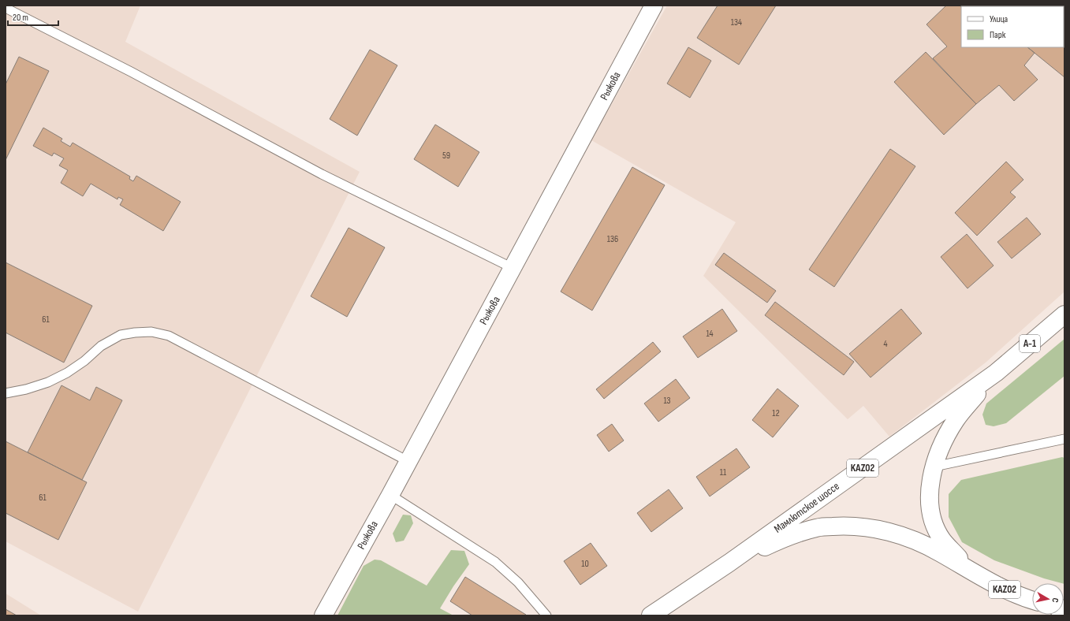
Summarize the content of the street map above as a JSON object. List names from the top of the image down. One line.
{"streets":{"main road":["Рыжова","A-1","KAZ02","Мамлютское шоссе","KАZ02"]},"crossings":[["KAZ02","Мамлютское шоссе"],["KAZ02","KАZ02"]],"house_numbers":["134","59","136","61","14","4","13","12","11","61","10"],"legend":["Улица","Парк"],"scale_bar":"20 m","north":"right"}
